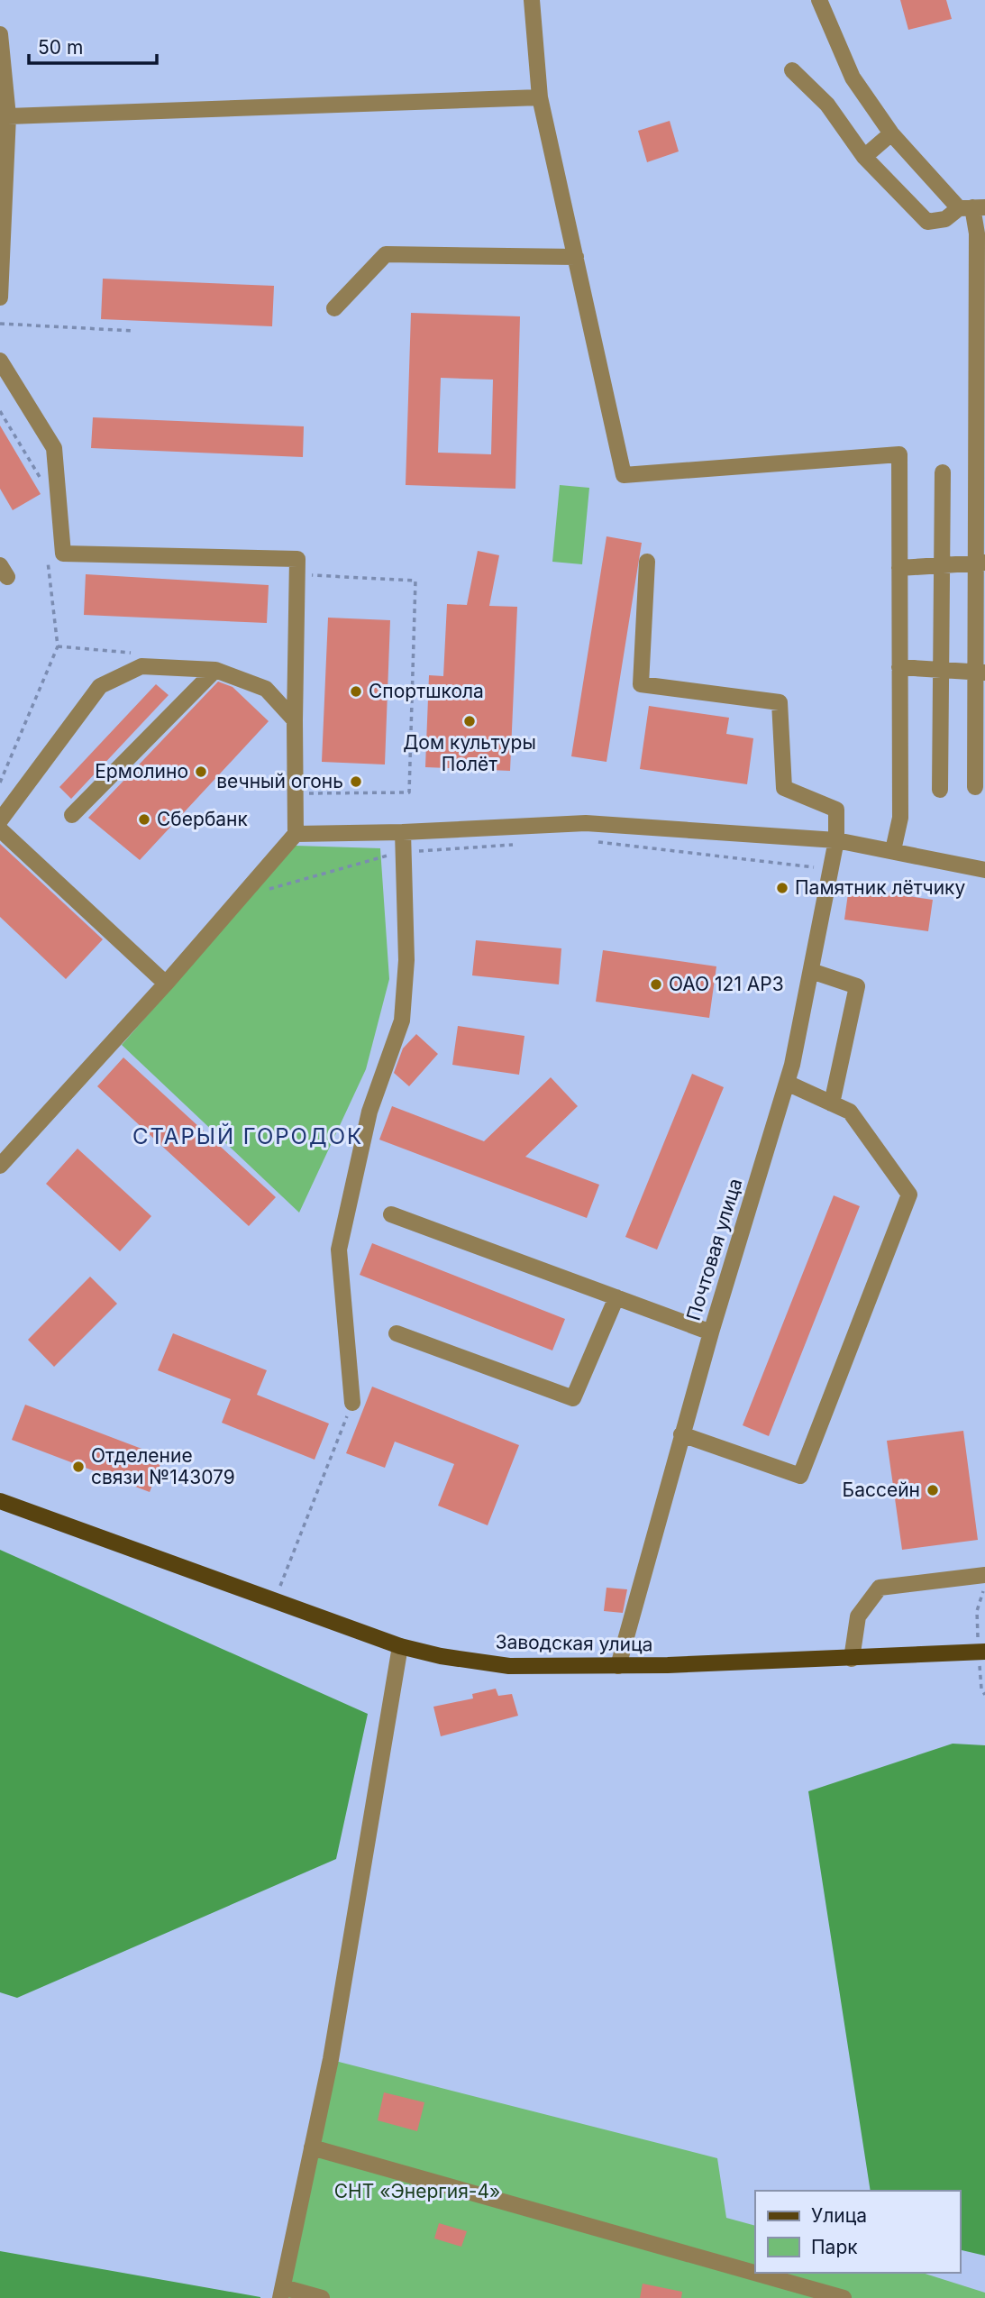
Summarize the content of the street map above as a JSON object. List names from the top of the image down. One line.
{"streets":{"main road":["Заводская улица"],"street":["Почтовая улица"]},"crossings":[["Почтовая улица","Заводская улица"]],"districts":["СТАРЫЙ ГОРОДОК"],"parks":["СНТ «Энергия-4»"],"places":["Спортшкола","Дом культуры Полёт","Ермолино","вечный огонь","Сбербанк","Памятник лётчику","OAO 121 АРЗ","Отделение связи №143079","Бассейн"],"legend":["Улица","Парк"],"scale_bar":"50 m"}
